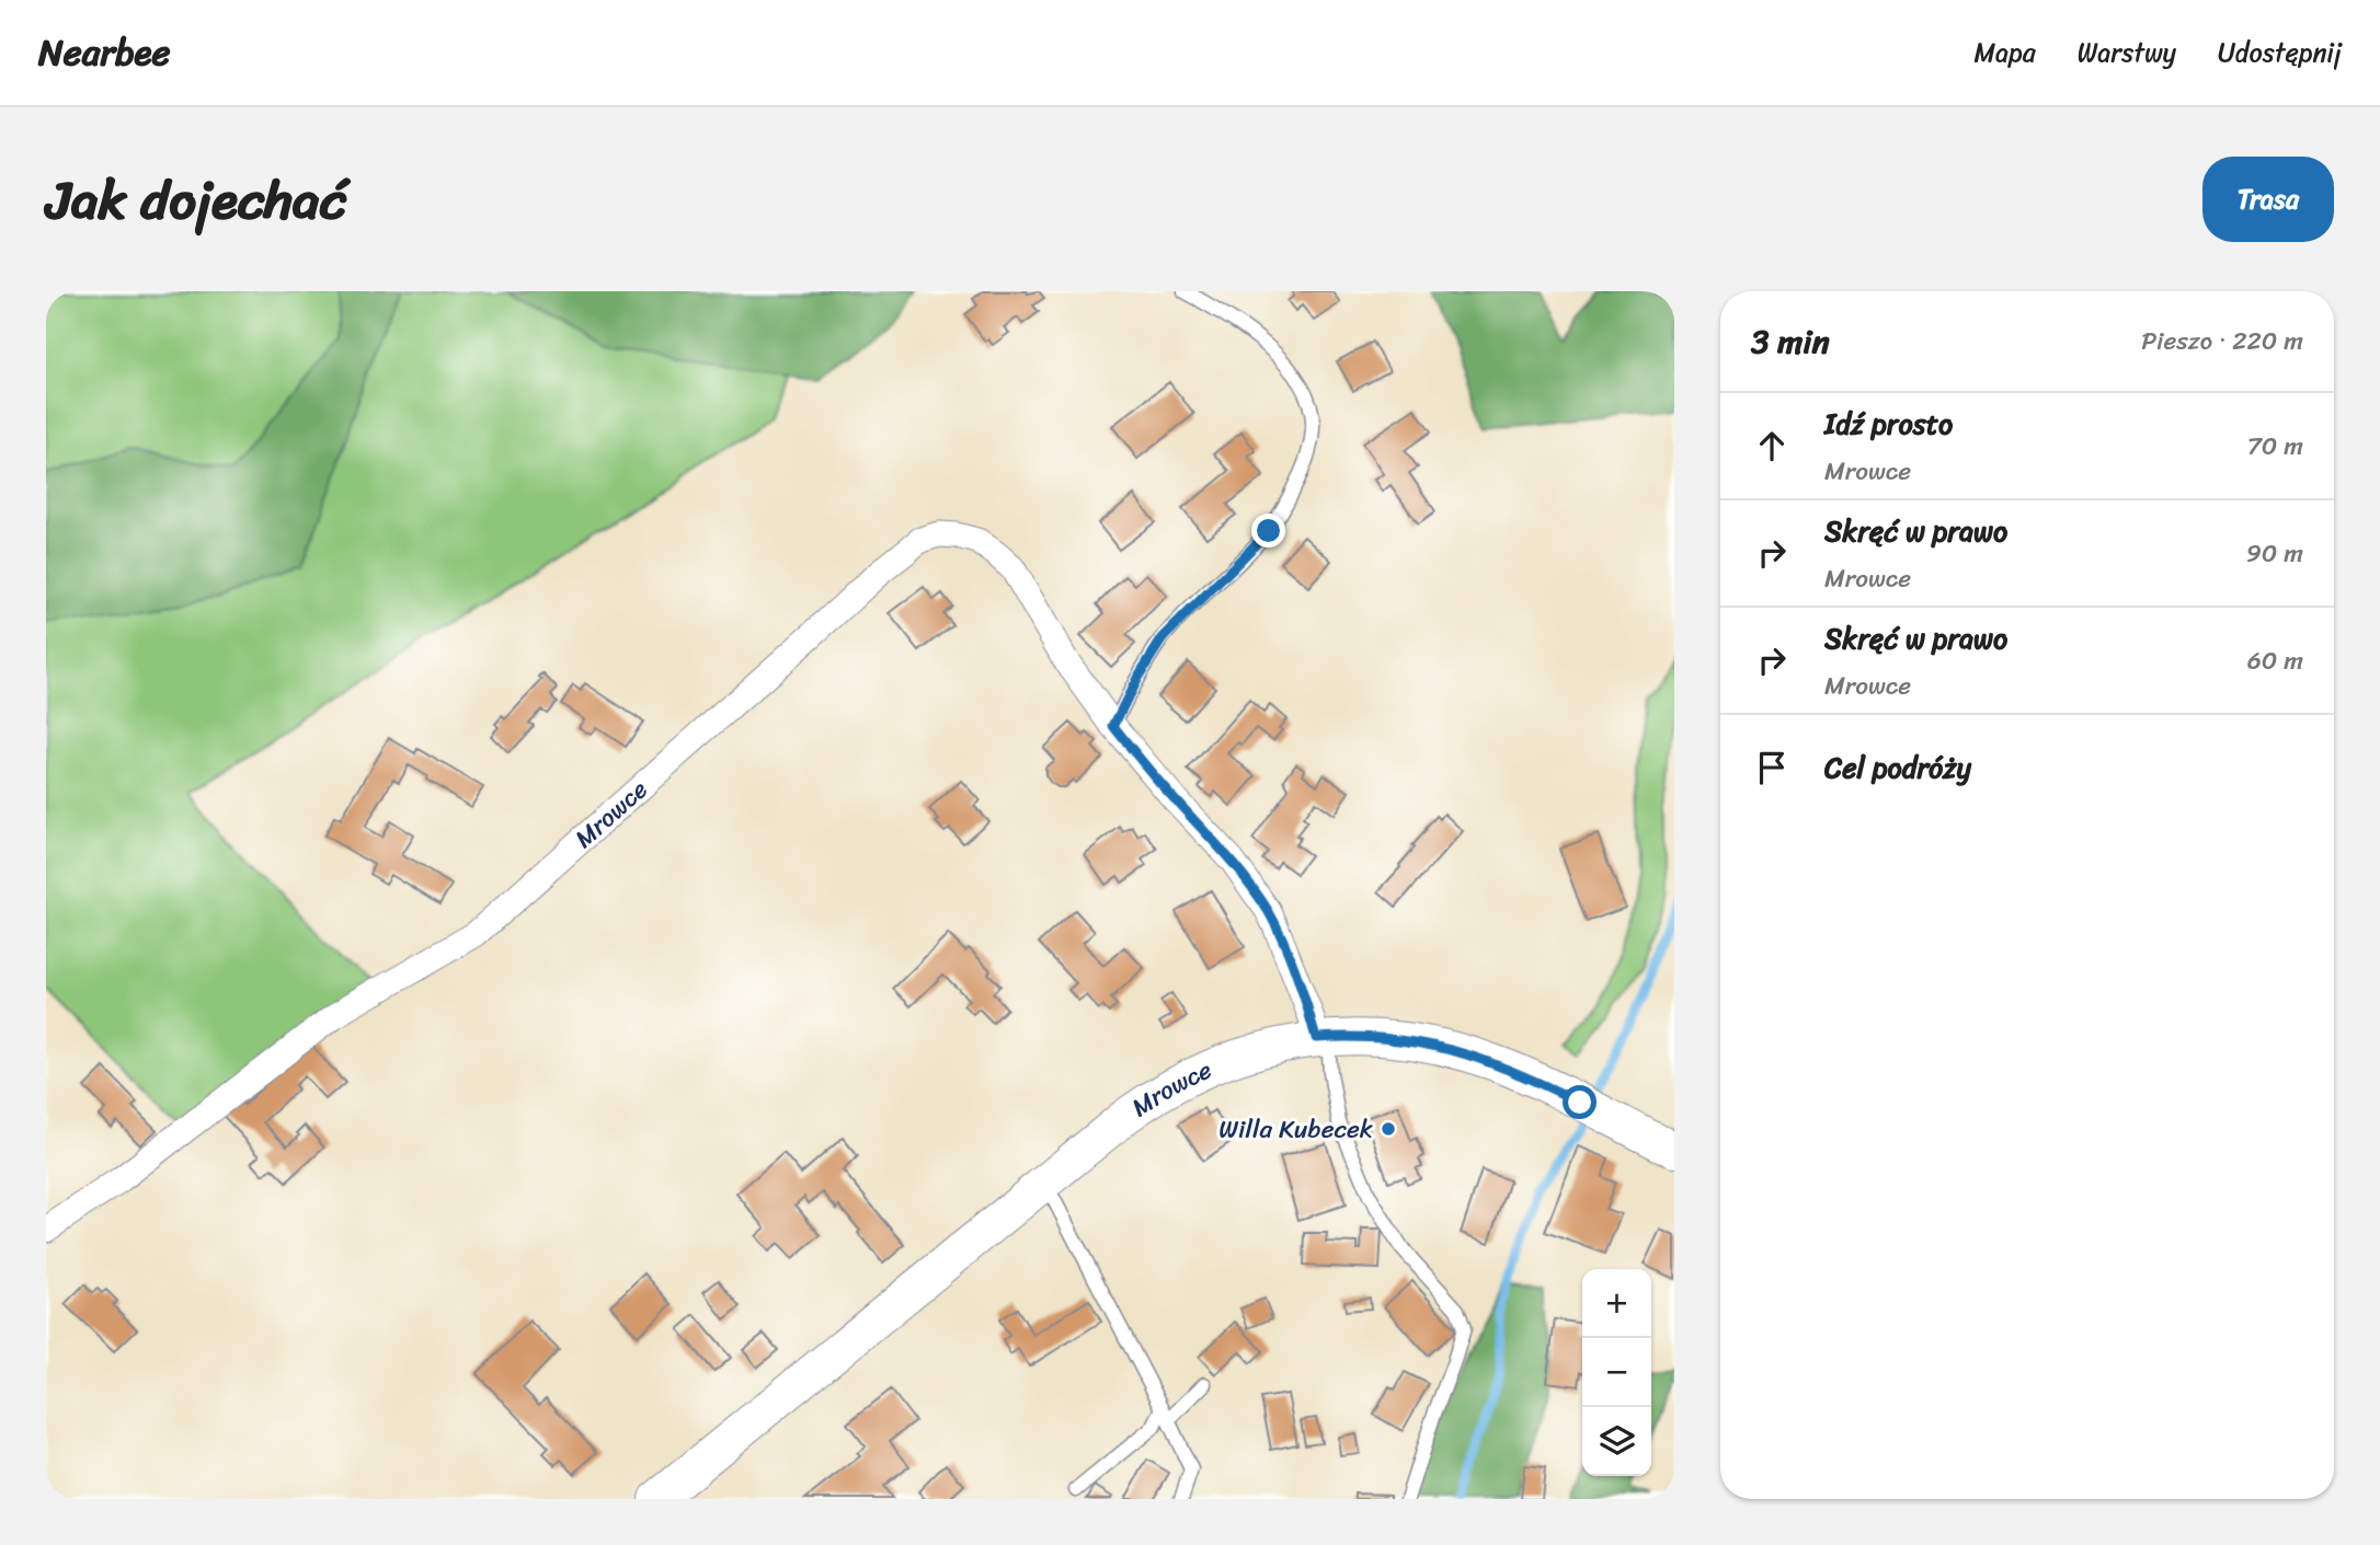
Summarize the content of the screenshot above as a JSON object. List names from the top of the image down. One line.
{"streets":{"street":["Mrowce"]},"places":["Willa Kubecek"],"page":{"header":"Nearbee","nav":["Mapa","Warstwy","Udostępnij"],"title":"Jak dojechać","buttons":"Trasa","heading":["3 min","Pieszo · 220 m"],"list":[["Idź prosto","Mrowce","70 m"],["Skręć w prawo","Mrowce","90 m"],["Skręć w prawo","Mrowce","60 m"],"Cel podróży"],"map_buttons":["+","−"]}}
